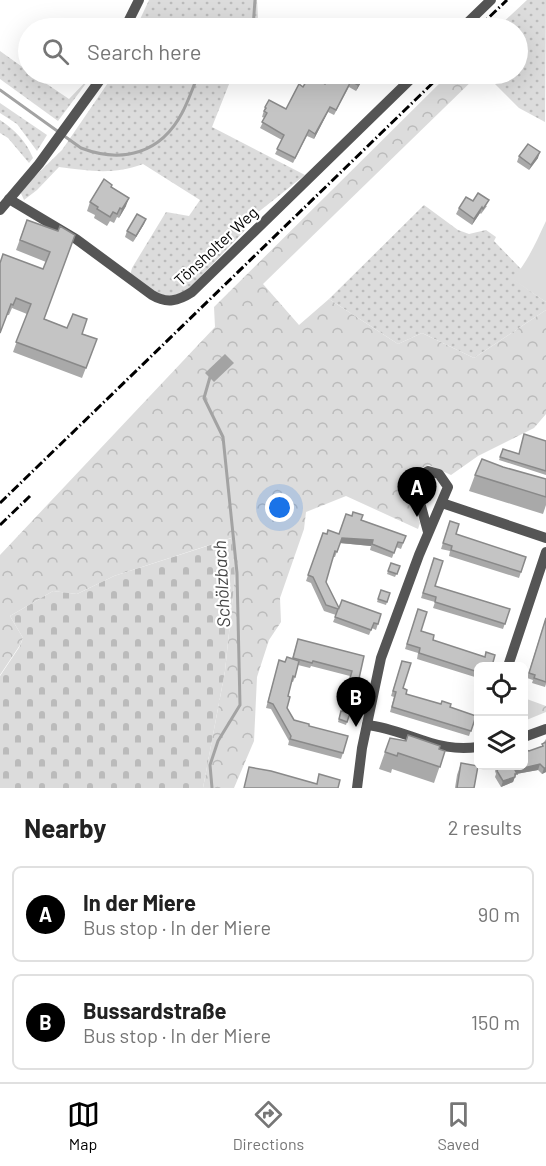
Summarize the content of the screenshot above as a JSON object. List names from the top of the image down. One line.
{"streets":{"street":["Tönsholter Weg"]},"water":["Schölzbach"],"page":{"search":"Search here","pins":["A","B"],"heading":["Nearby","2 results"],"list":[{"mark":"A","name":"In der Miere","note":"Bus stop · In der Miere","value":"90 m"},{"mark":"B","name":"Bussardstraße","note":"Bus stop · In der Miere","value":"150 m"}],"nav":["Map","Directions","Saved"]}}
